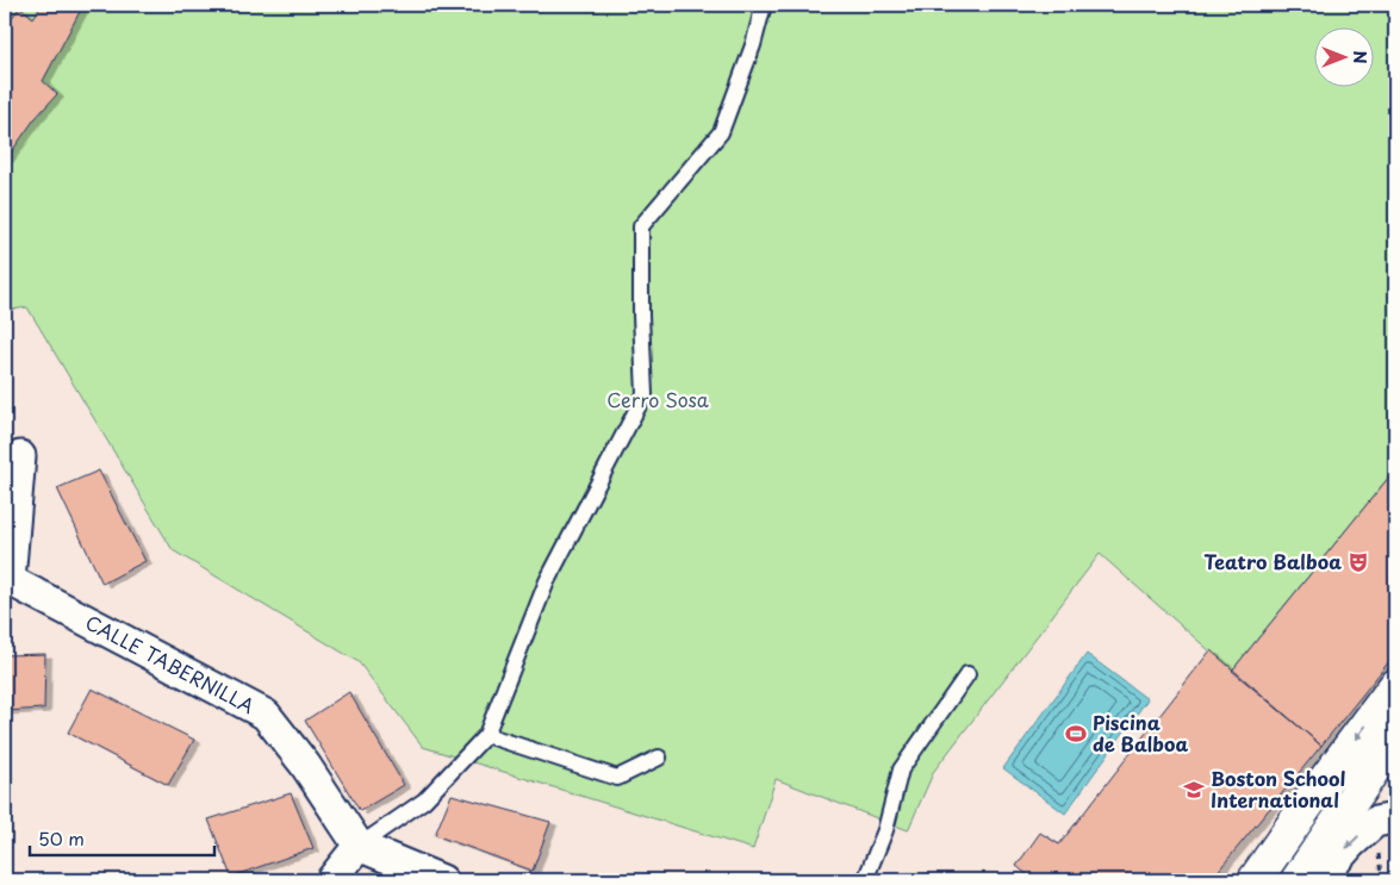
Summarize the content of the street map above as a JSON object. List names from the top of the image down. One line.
{"streets":{"street":["CALLE TABERNILLA"]},"parks":["Cerro Sosa"],"places":{"theatre":["Teatro Balboa"],"sports":["Piscina de Balboa"],"school or university":["Boston School International"]},"scale_bar":"50 m","north":"right"}
